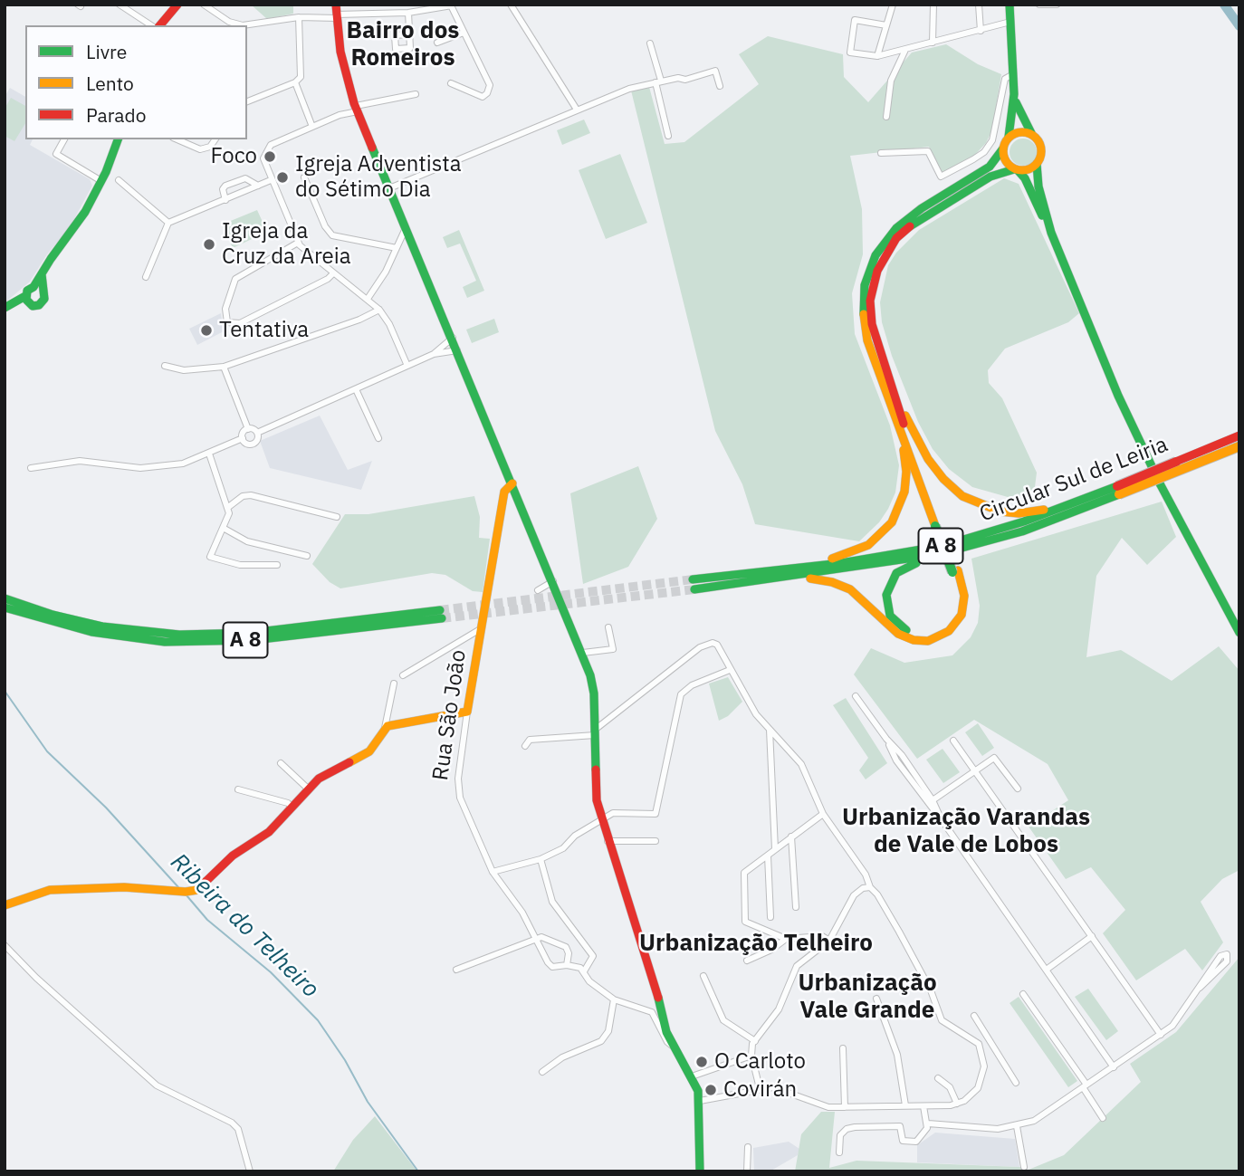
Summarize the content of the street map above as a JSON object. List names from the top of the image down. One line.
{"streets":{"main road":["Circular Sul de Leiria","A 8","Rua São João"]},"districts":["Bairro dos Romeiros","Urbanização Varandas de Vale de Lobos","Urbanização Telheiro","Urbanização Vale Grande"],"water":["Ribeira do Telheiro"],"places":["Foco","Igreja Adventista do Sétimo Dia","Igreja da Cruz da Areia","Tentativa","O Carloto","Covirán"],"legend":["Livre","Lento","Parado"]}
